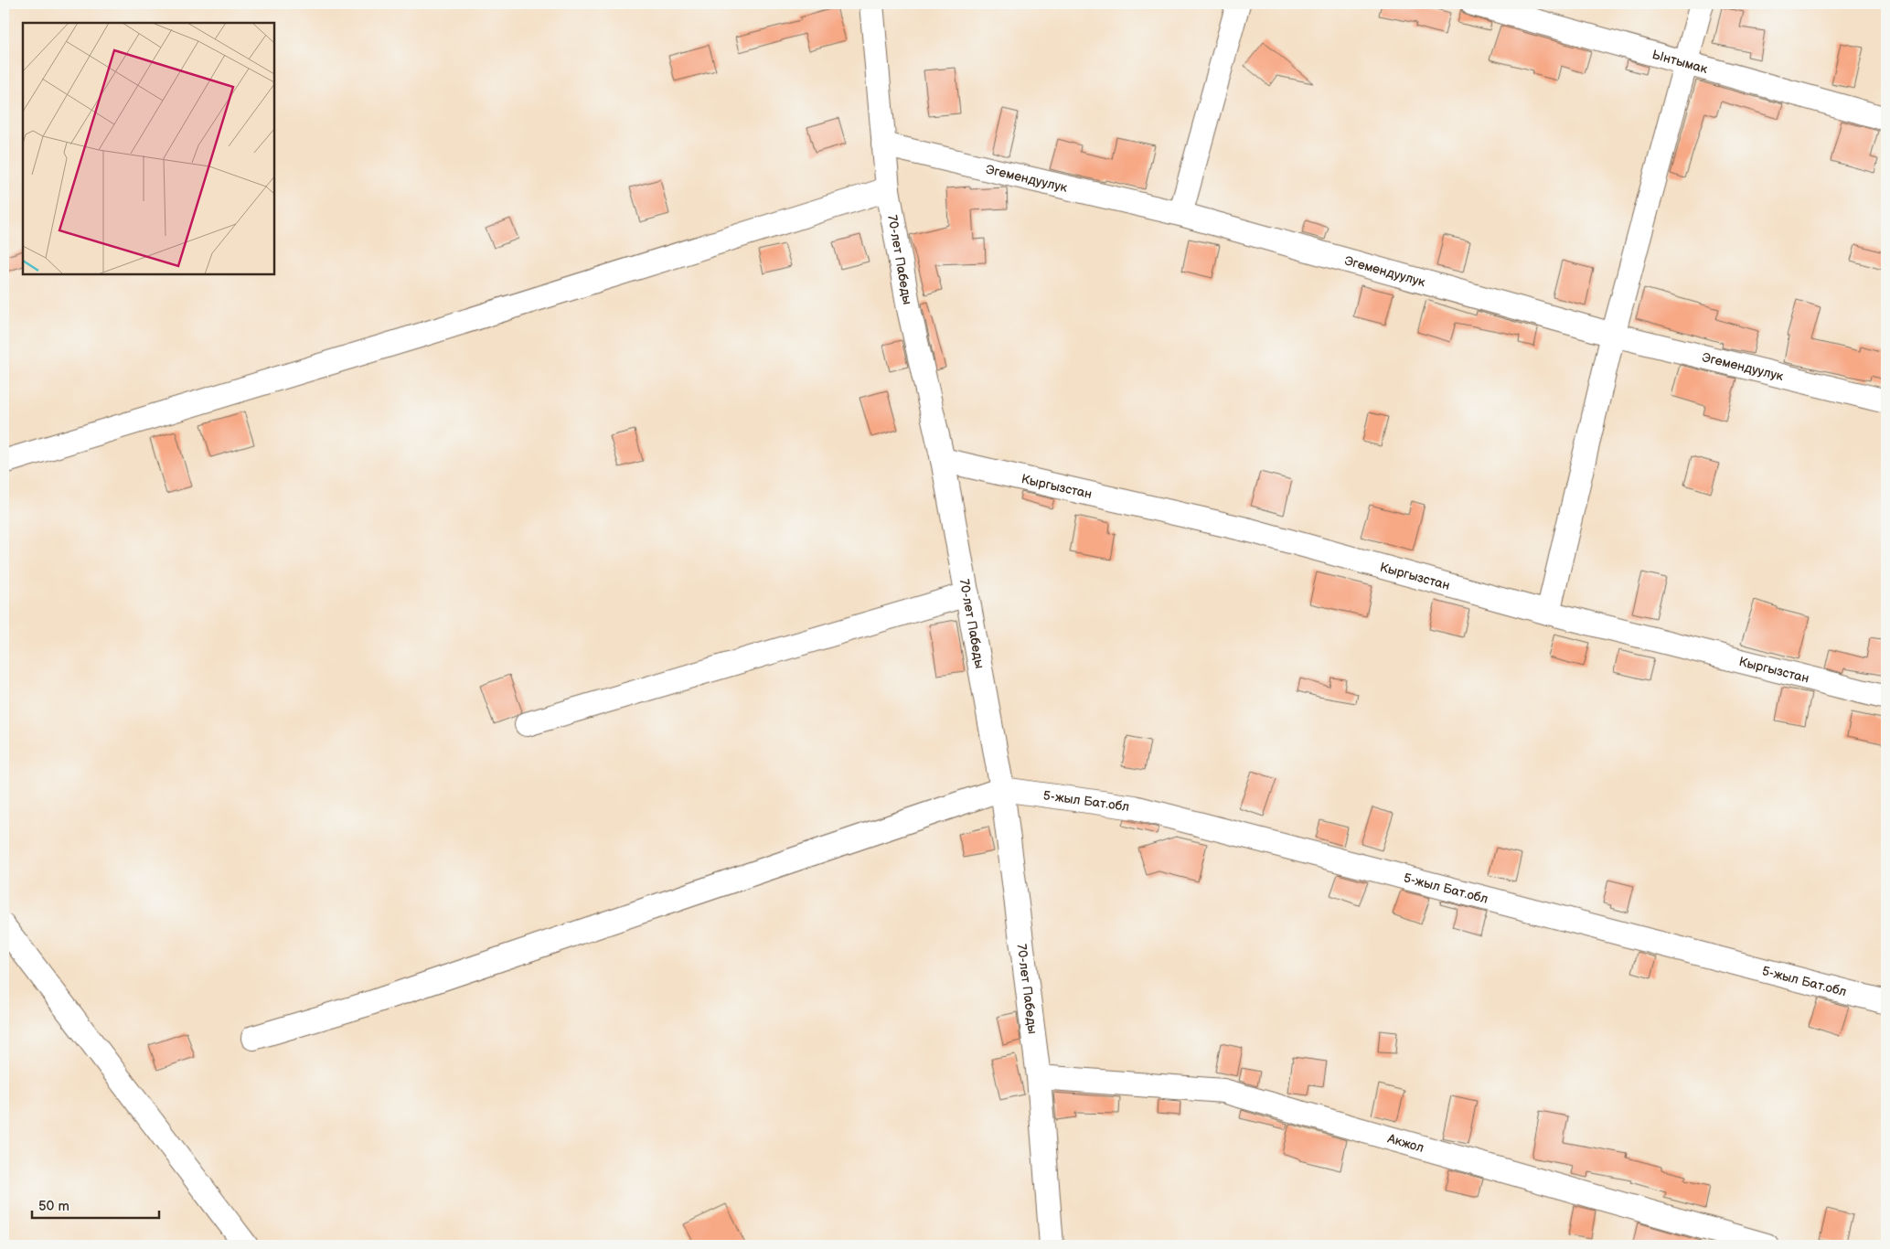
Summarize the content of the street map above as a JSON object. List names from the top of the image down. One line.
{"streets":{"street":["Ынтымак","Эгемендуулук","70-лет Пабеды","Кыргызстан","5-жыл Бат.обл","Акжол"]},"crossings":[["Эгемендуулук","70-лет Пабеды"],["70-лет Пабеды","Кыргызстан"],["70-лет Пабеды","5-жыл Бат.обл"],["70-лет Пабеды","Акжол"]],"scale_bar":"50 m"}
